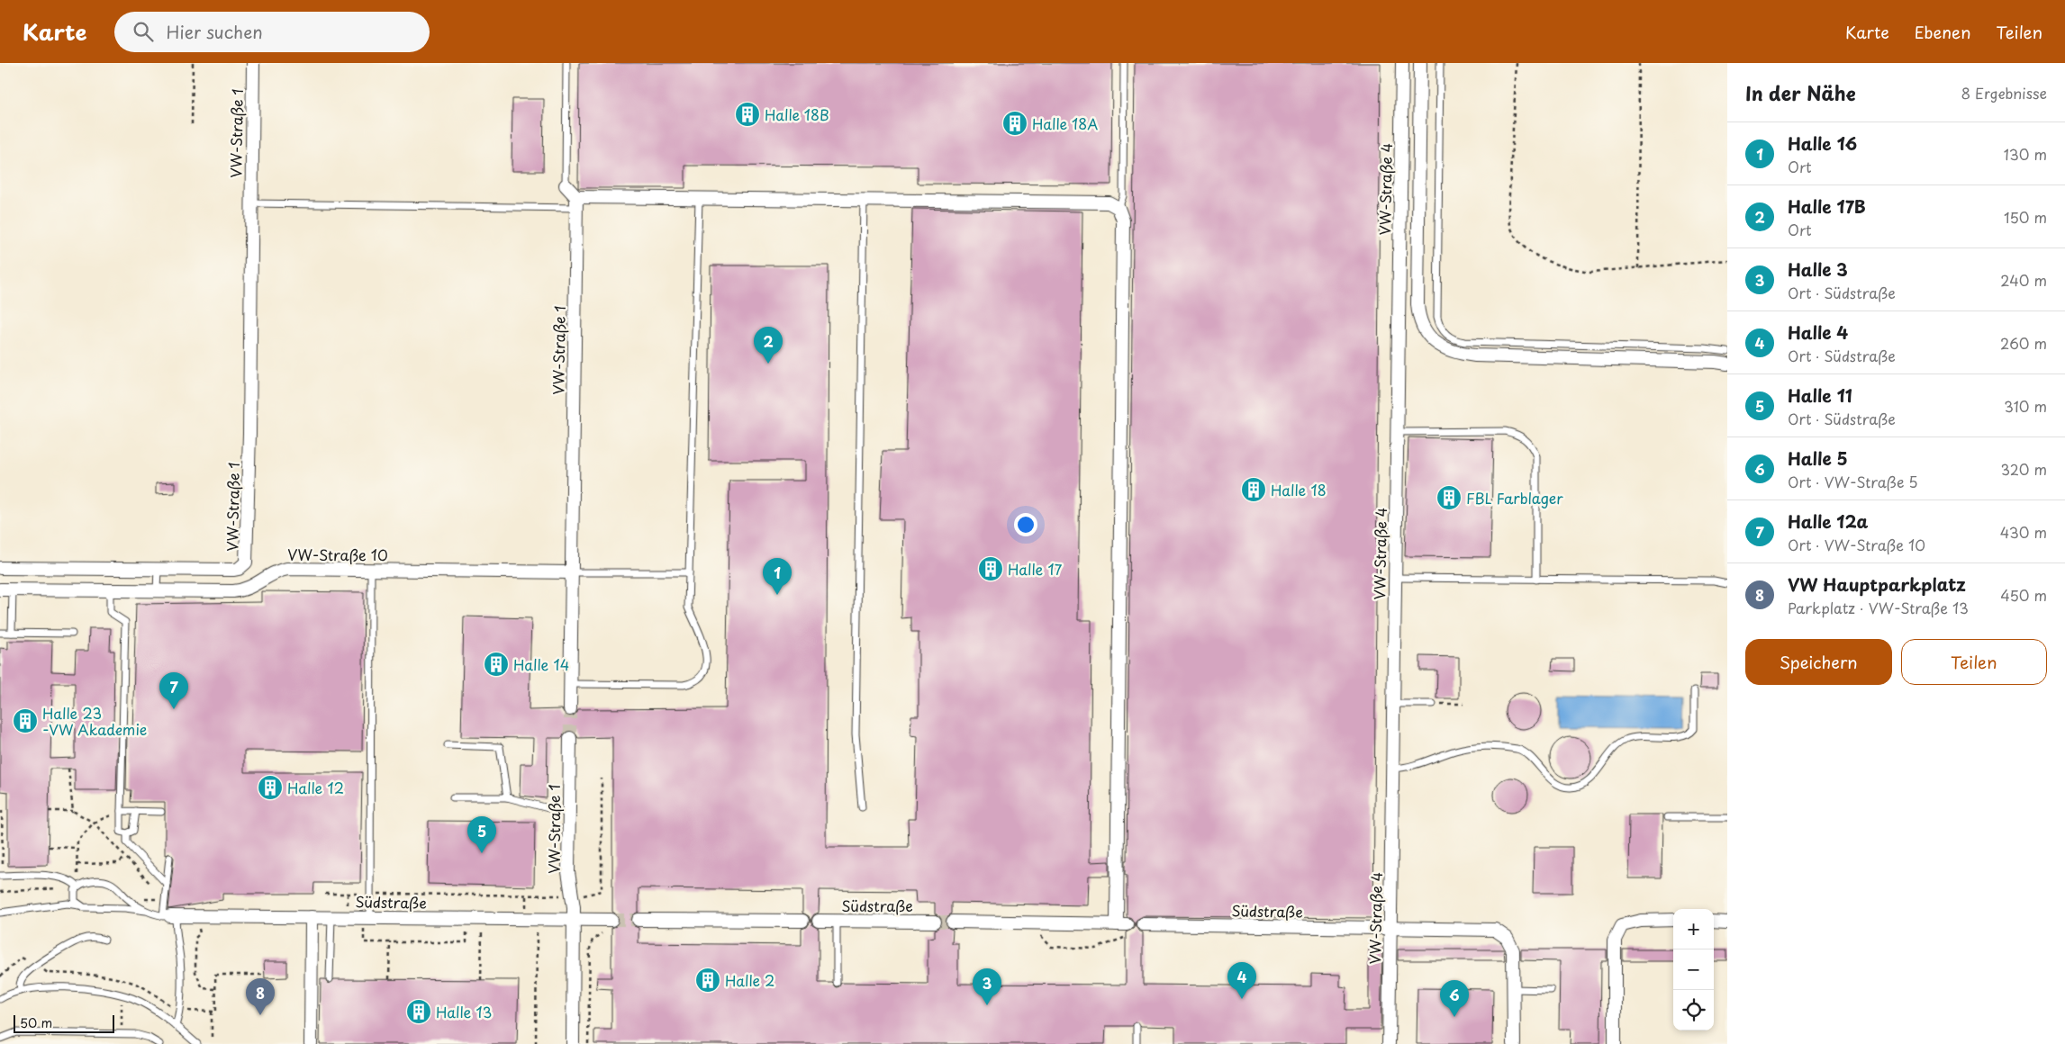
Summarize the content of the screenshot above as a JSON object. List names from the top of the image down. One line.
{"streets":{"street":["VW-Straße 1","VW-Straße 4","VW-Straße 10","Südstraße"]},"crossings":[["VW-Straße 1","VW-Straße 10"],["VW-Straße 1","Südstraße"],["VW-Straße 4","Südstraße"]],"places":{"building":["Halle 18B","Halle 18A","Halle 18","FBL Farblager","Halle 17","Halle 14","Halle 23 -VW Akademie","Halle 12","Halle 2","Halle 13"]},"scale_bar":"50 m","page":{"header":"Karte","search":"Hier suchen","nav":["Karte","Ebenen","Teilen"],"heading":["In der Nähe","8 Ergebnisse"],"list":[{"mark":"1","name":"Halle 16","note":"Ort","value":"130 m"},{"mark":"2","name":"Halle 17B","note":"Ort","value":"150 m"},{"mark":"3","name":"Halle 3","note":"Ort · Südstraße","value":"240 m"},{"mark":"4","name":"Halle 4","note":"Ort · Südstraße","value":"260 m"},{"mark":"5","name":"Halle 11","note":"Ort · Südstraße","value":"310 m"},{"mark":"6","name":"Halle 5","note":"Ort · VW-Straße 5","value":"320 m"},{"mark":"7","name":"Halle 12a","note":"Ort · VW-Straße 10","value":"430 m"},{"mark":"8","name":"VW Hauptparkplatz","note":"Parkplatz · VW-Straße 13","value":"450 m"}],"pins":["2","1","7","5","4","3","8","6"],"buttons":["Speichern","Teilen"],"map_buttons":["+","−"],"scale":"50 m"}}
